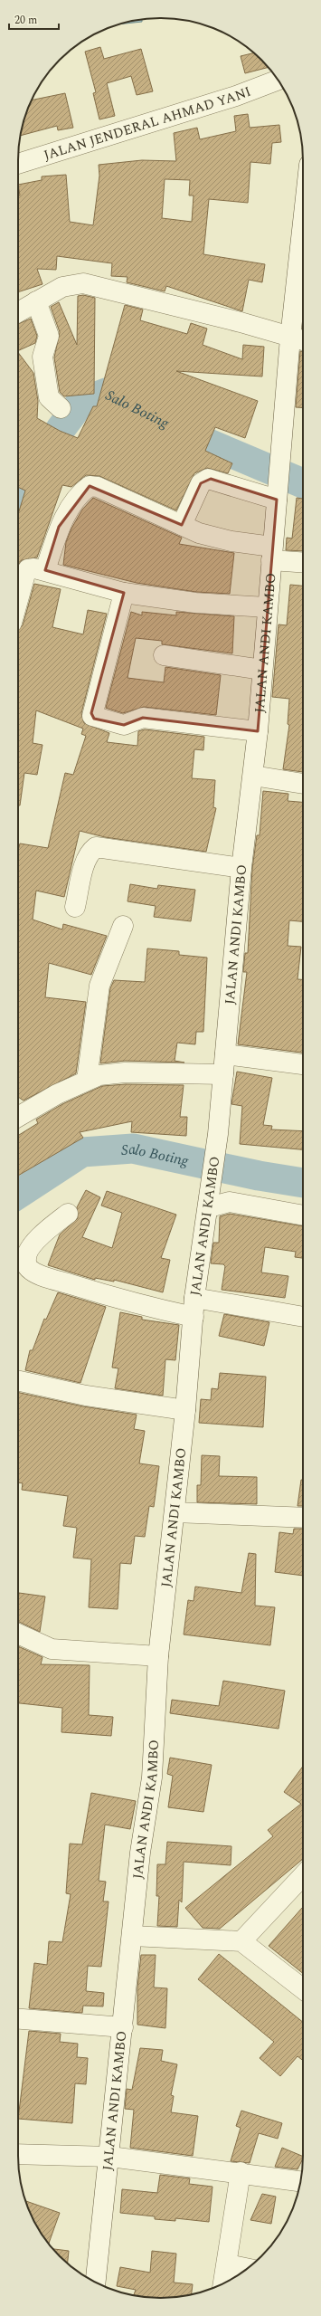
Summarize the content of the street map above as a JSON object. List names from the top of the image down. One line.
{"streets":{"street":["JALAN JENDERAL AHMAD YANI","JALAN ANDI KAMBO"]},"water":["Salo Boting"],"scale_bar":"20 m"}
